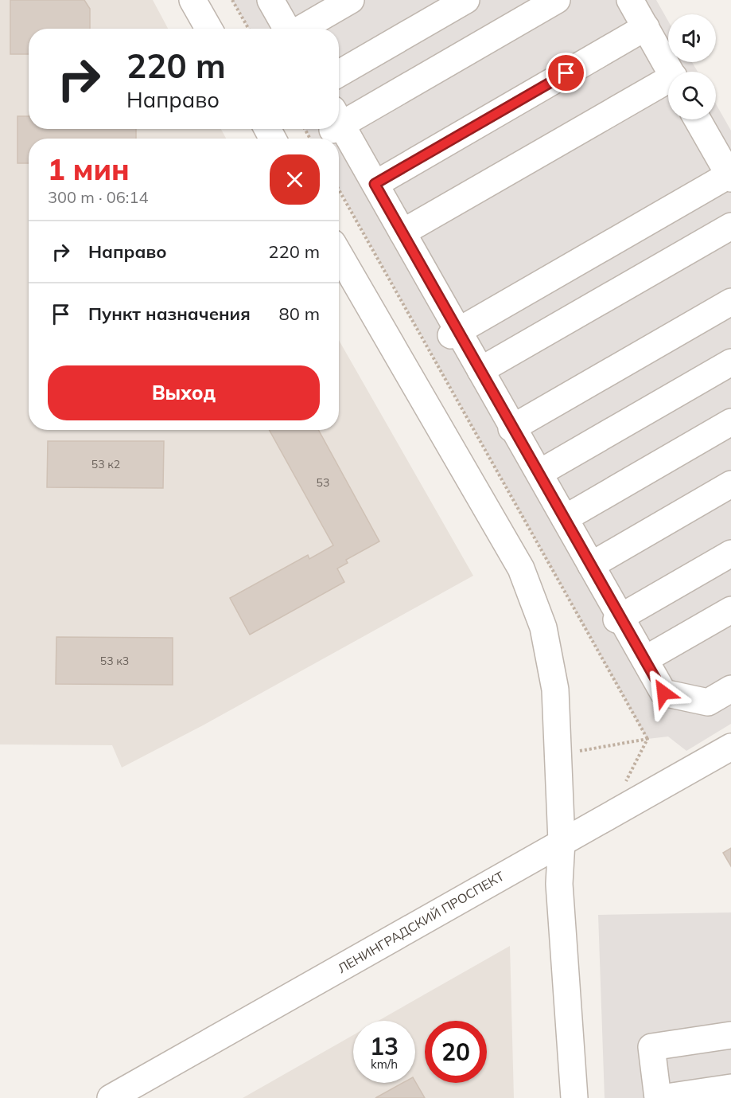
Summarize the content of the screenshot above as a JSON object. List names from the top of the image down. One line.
{"streets":{"street":["ЛЕНИНГРАДСКИЙ ПРОСПЕКТ"]},"house_numbers":["53 к2","53","53 к3"],"page":{"turn":["220 m","Направо"],"heading":["1 мин","300 m · 06:14"],"list":[{"name":"Направо","value":"220 m"},{"name":"Пункт назначения","value":"80 m"}],"buttons":"Выход","speed":"13 km/h","limit":"20"}}
